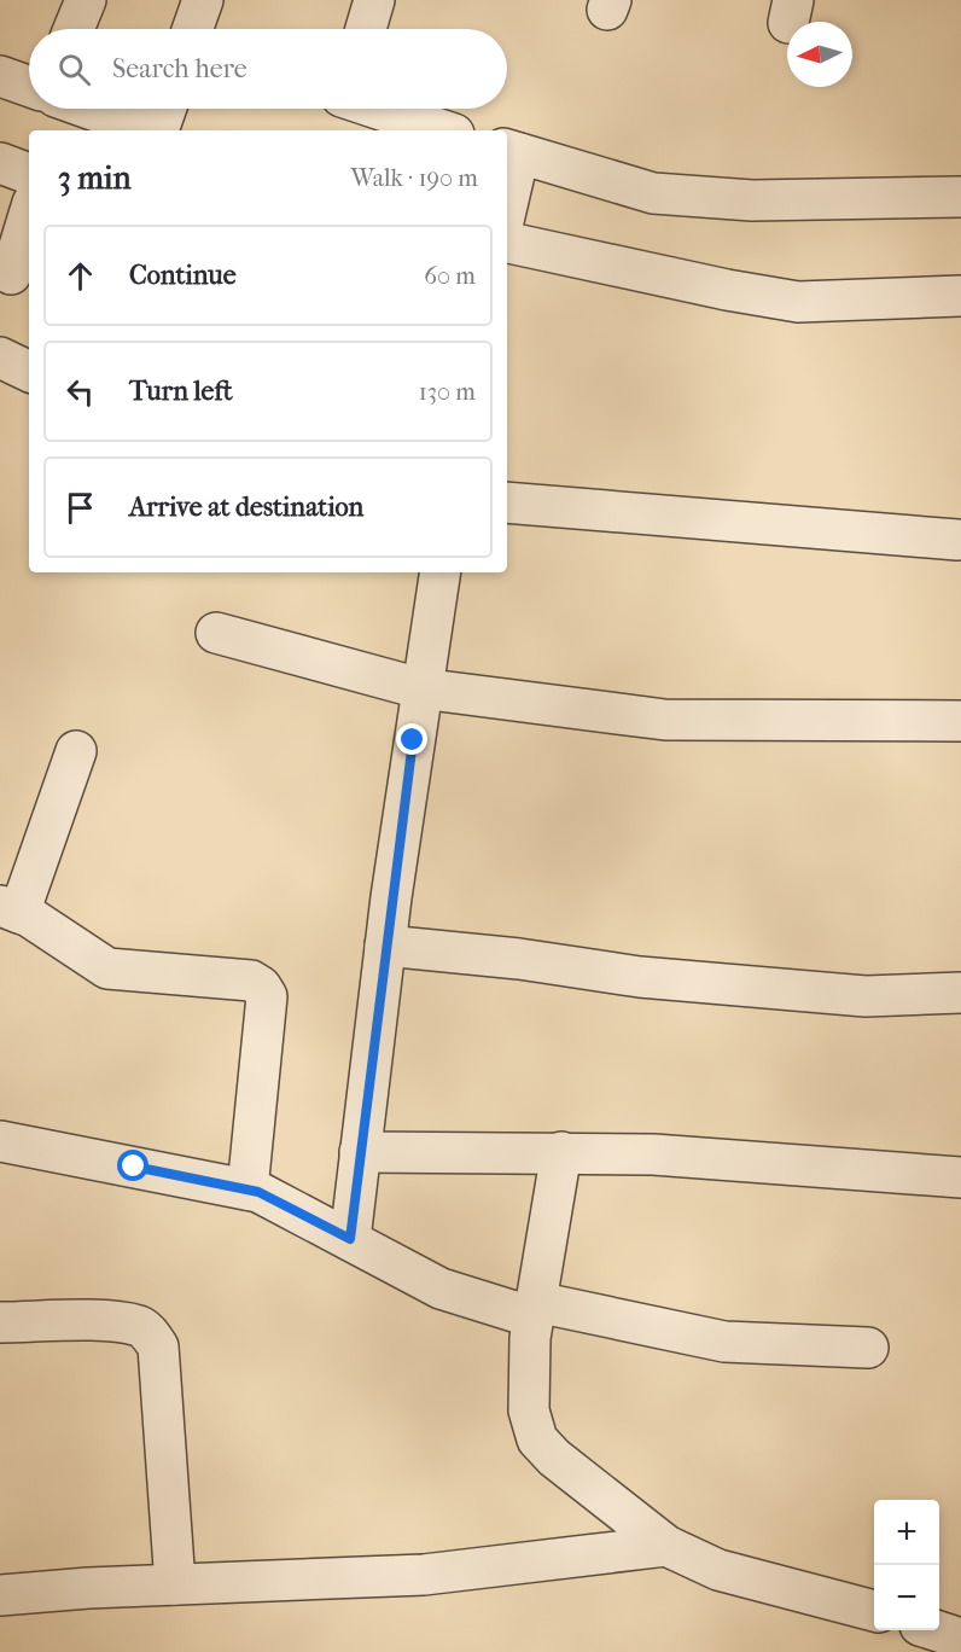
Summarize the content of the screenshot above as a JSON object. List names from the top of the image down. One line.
{"north":"left","page":{"search":"Search here","heading":["3 min","Walk · 190 m"],"list":[["Continue","60 m"],["Turn left","130 m"],"Arrive at destination"],"map_buttons":["+","−"]}}
